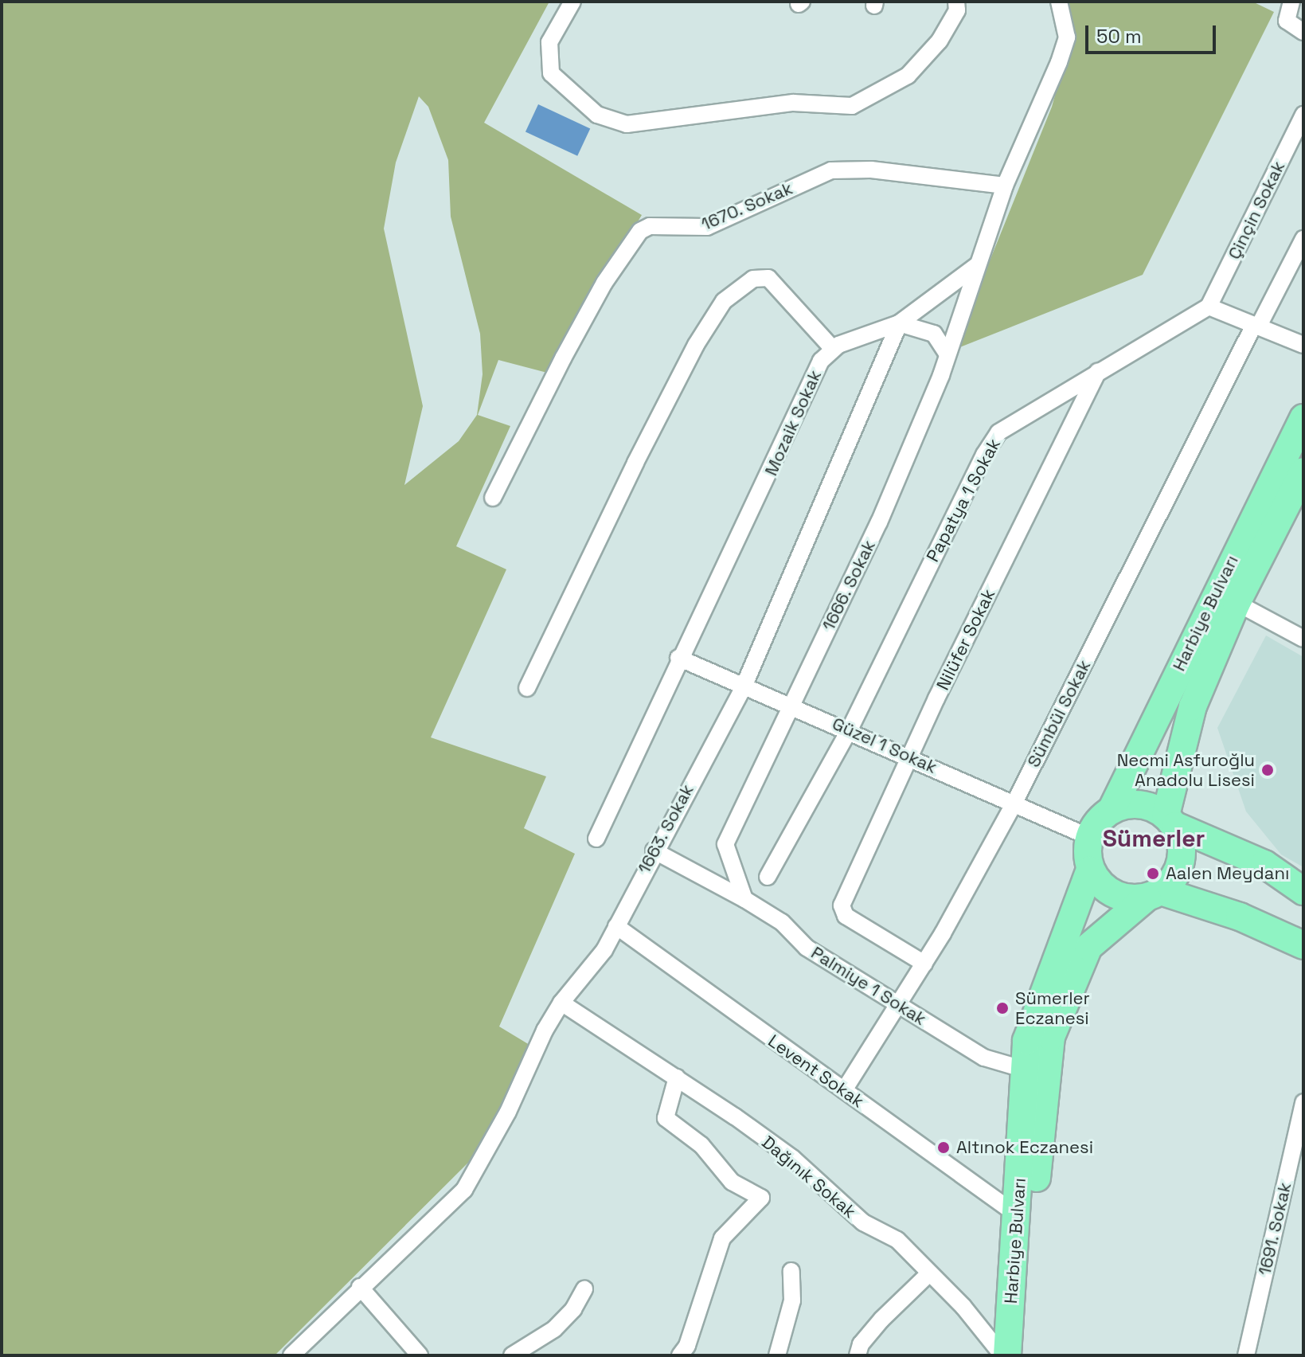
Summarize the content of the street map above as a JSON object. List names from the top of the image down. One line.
{"streets":{"main road":["Harbiye Bulvarı"],"street":["1670. Sokak","Çinçin Sokak","Mozaik Sokak","Papatya 1 Sokak","1666. Sokak","Nilüfer Sokak","Sümbül Sokak","Güzel 1 Sokak","1663. Sokak","Palmiye 1 Sokak","Levent Sokak","Dağınık Sokak","1691. Sokak"]},"crossings":[["Çinçin Sokak","Papatya 1 Sokak"],["Mozaik Sokak","Güzel 1 Sokak"],["Papatya 1 Sokak","Nilüfer Sokak"],["Papatya 1 Sokak","Güzel 1 Sokak"],["1666. Sokak","Güzel 1 Sokak"],["1666. Sokak","Palmiye 1 Sokak"],["Harbiye Bulvarı","Güzel 1 Sokak"],["Harbiye Bulvarı","Palmiye 1 Sokak"],["Harbiye Bulvarı","Levent Sokak"],["Harbiye Bulvarı","Dağınık Sokak"],["Nilüfer Sokak","Sümbül Sokak"],["Nilüfer Sokak","Güzel 1 Sokak"],["Sümbül Sokak","Güzel 1 Sokak"],["Sümbül Sokak","Palmiye 1 Sokak"],["Sümbül Sokak","Levent Sokak"],["Güzel 1 Sokak","1663. Sokak"],["1663. Sokak","Palmiye 1 Sokak"],["1663. Sokak","Levent Sokak"],["1663. Sokak","Dağınık Sokak"]],"districts":["Sümerler"],"places":["Necmi Asfuroğlu Anadolu Lisesi","Aalen Meydanı","Sümerler Eczanesi","Altınok Eczanesi"],"scale_bar":"50 m"}
